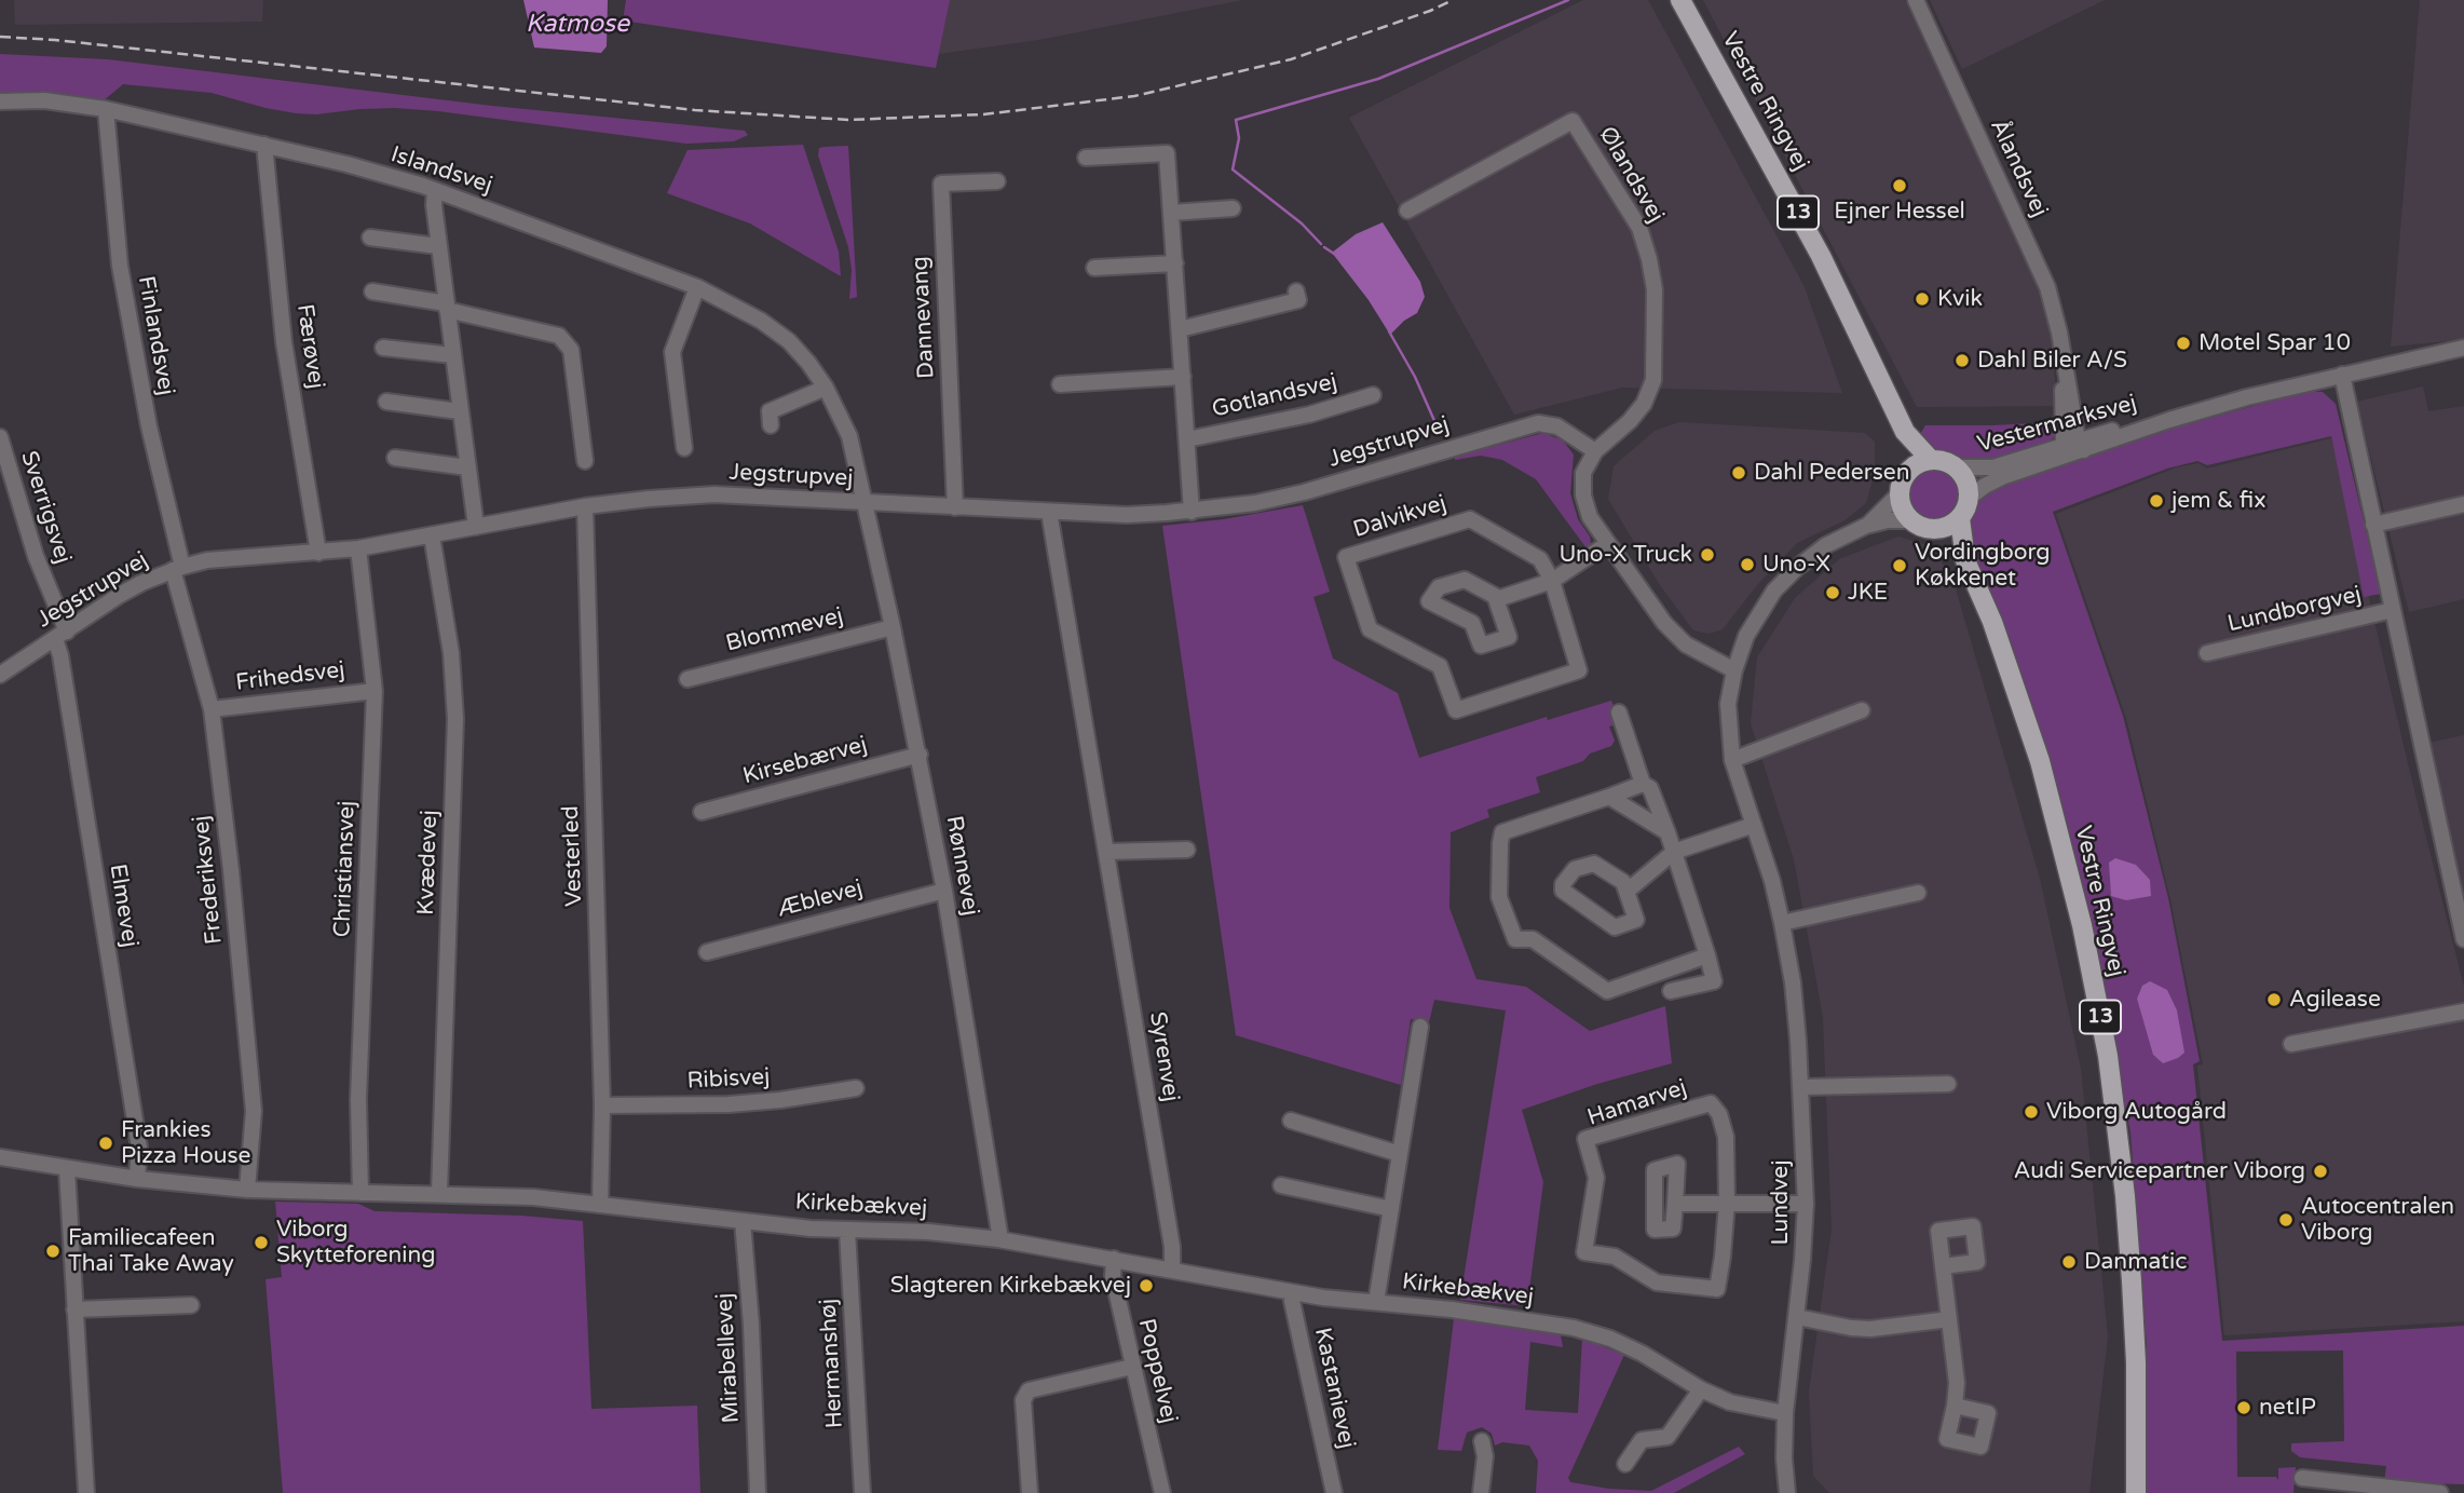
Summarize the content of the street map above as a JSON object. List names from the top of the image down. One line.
{"streets":{"main road":["Vestre Ringvej","13"],"street":["Ålandsvej","Islandsvej","Ølandsvej","Dannevang","Finlandsvej","Færøvej","Gotlandsvej","Vestermarksvej","Jegstrupvej","Sverrigsvej","Dalvikvej","Lundborgvej","Blommevej","Frihedsvej","Kirsebærvej","Vesterled","Kvædevej","Rønnevej","Christiansvej","Frederiksvej","Æblevej","Elmevej","Syrenvej","Ribisvej","Hamarvej","Lundvej","Kirkebækvej","Mirabellevej","Hermanshøj","Poppelvej","Kastanievej"]},"crossings":[["Vestre Ringvej","13"],["Vestre Ringvej","Vestermarksvej"],["Vestre Ringvej","Lundvej"],["Ålandsvej","Vestermarksvej"],["Islandsvej","Finlandsvej"],["Islandsvej","Færøvej"],["Islandsvej","Jegstrupvej"],["Islandsvej","Rønnevej"],["Ølandsvej","Jegstrupvej"],["Ølandsvej","Lundvej"],["13","Vestermarksvej"],["13","Lundvej"],["Dannevang","Jegstrupvej"],["Finlandsvej","Jegstrupvej"],["Finlandsvej","Frederiksvej"],["Færøvej","Jegstrupvej"],["Gotlandsvej","Jegstrupvej"],["Vestermarksvej","Lundborgvej"],["Vestermarksvej","Lundvej"],["Jegstrupvej","Sverrigsvej"],["Jegstrupvej","Vesterled"],["Jegstrupvej","Kvædevej"],["Jegstrupvej","Rønnevej"],["Jegstrupvej","Christiansvej"],["Jegstrupvej","Frederiksvej"],["Jegstrupvej","Elmevej"],["Jegstrupvej","Syrenvej"],["Sverrigsvej","Elmevej"],["Blommevej","Rønnevej"],["Frihedsvej","Christiansvej"],["Frihedsvej","Frederiksvej"],["Kirsebærvej","Rønnevej"],["Vesterled","Ribisvej"],["Vesterled","Kirkebækvej"],["Kvædevej","Kirkebækvej"],["Rønnevej","Æblevej"],["Rønnevej","Kirkebækvej"],["Christiansvej","Kirkebækvej"],["Frederiksvej","Kirkebækvej"],["Elmevej","Kirkebækvej"],["Syrenvej","Kirkebækvej"],["Lundvej","Kirkebækvej"],["Kirkebækvej","Mirabellevej"],["Kirkebækvej","Hermanshøj"],["Kirkebækvej","Poppelvej"],["Kirkebækvej","Kastanievej"]],"water":["Katmose"],"places":["Ejner Hessel","Kvik","Motel Spar 10","Dahl Biler A/S","Dahl Pedersen","jem & fix","Uno-X Truck","Uno-X","Vordingborg Køkkenet","JKE","Agilease","Viborg Autogård","Frankies Pizza House","Audi Servicepartner Viborg","Autocentralen Viborg","Viborg Skytteforening","Familiecafeen Thai Take Away","Danmatic","Slagteren Kirkebækvej","netIP"]}
